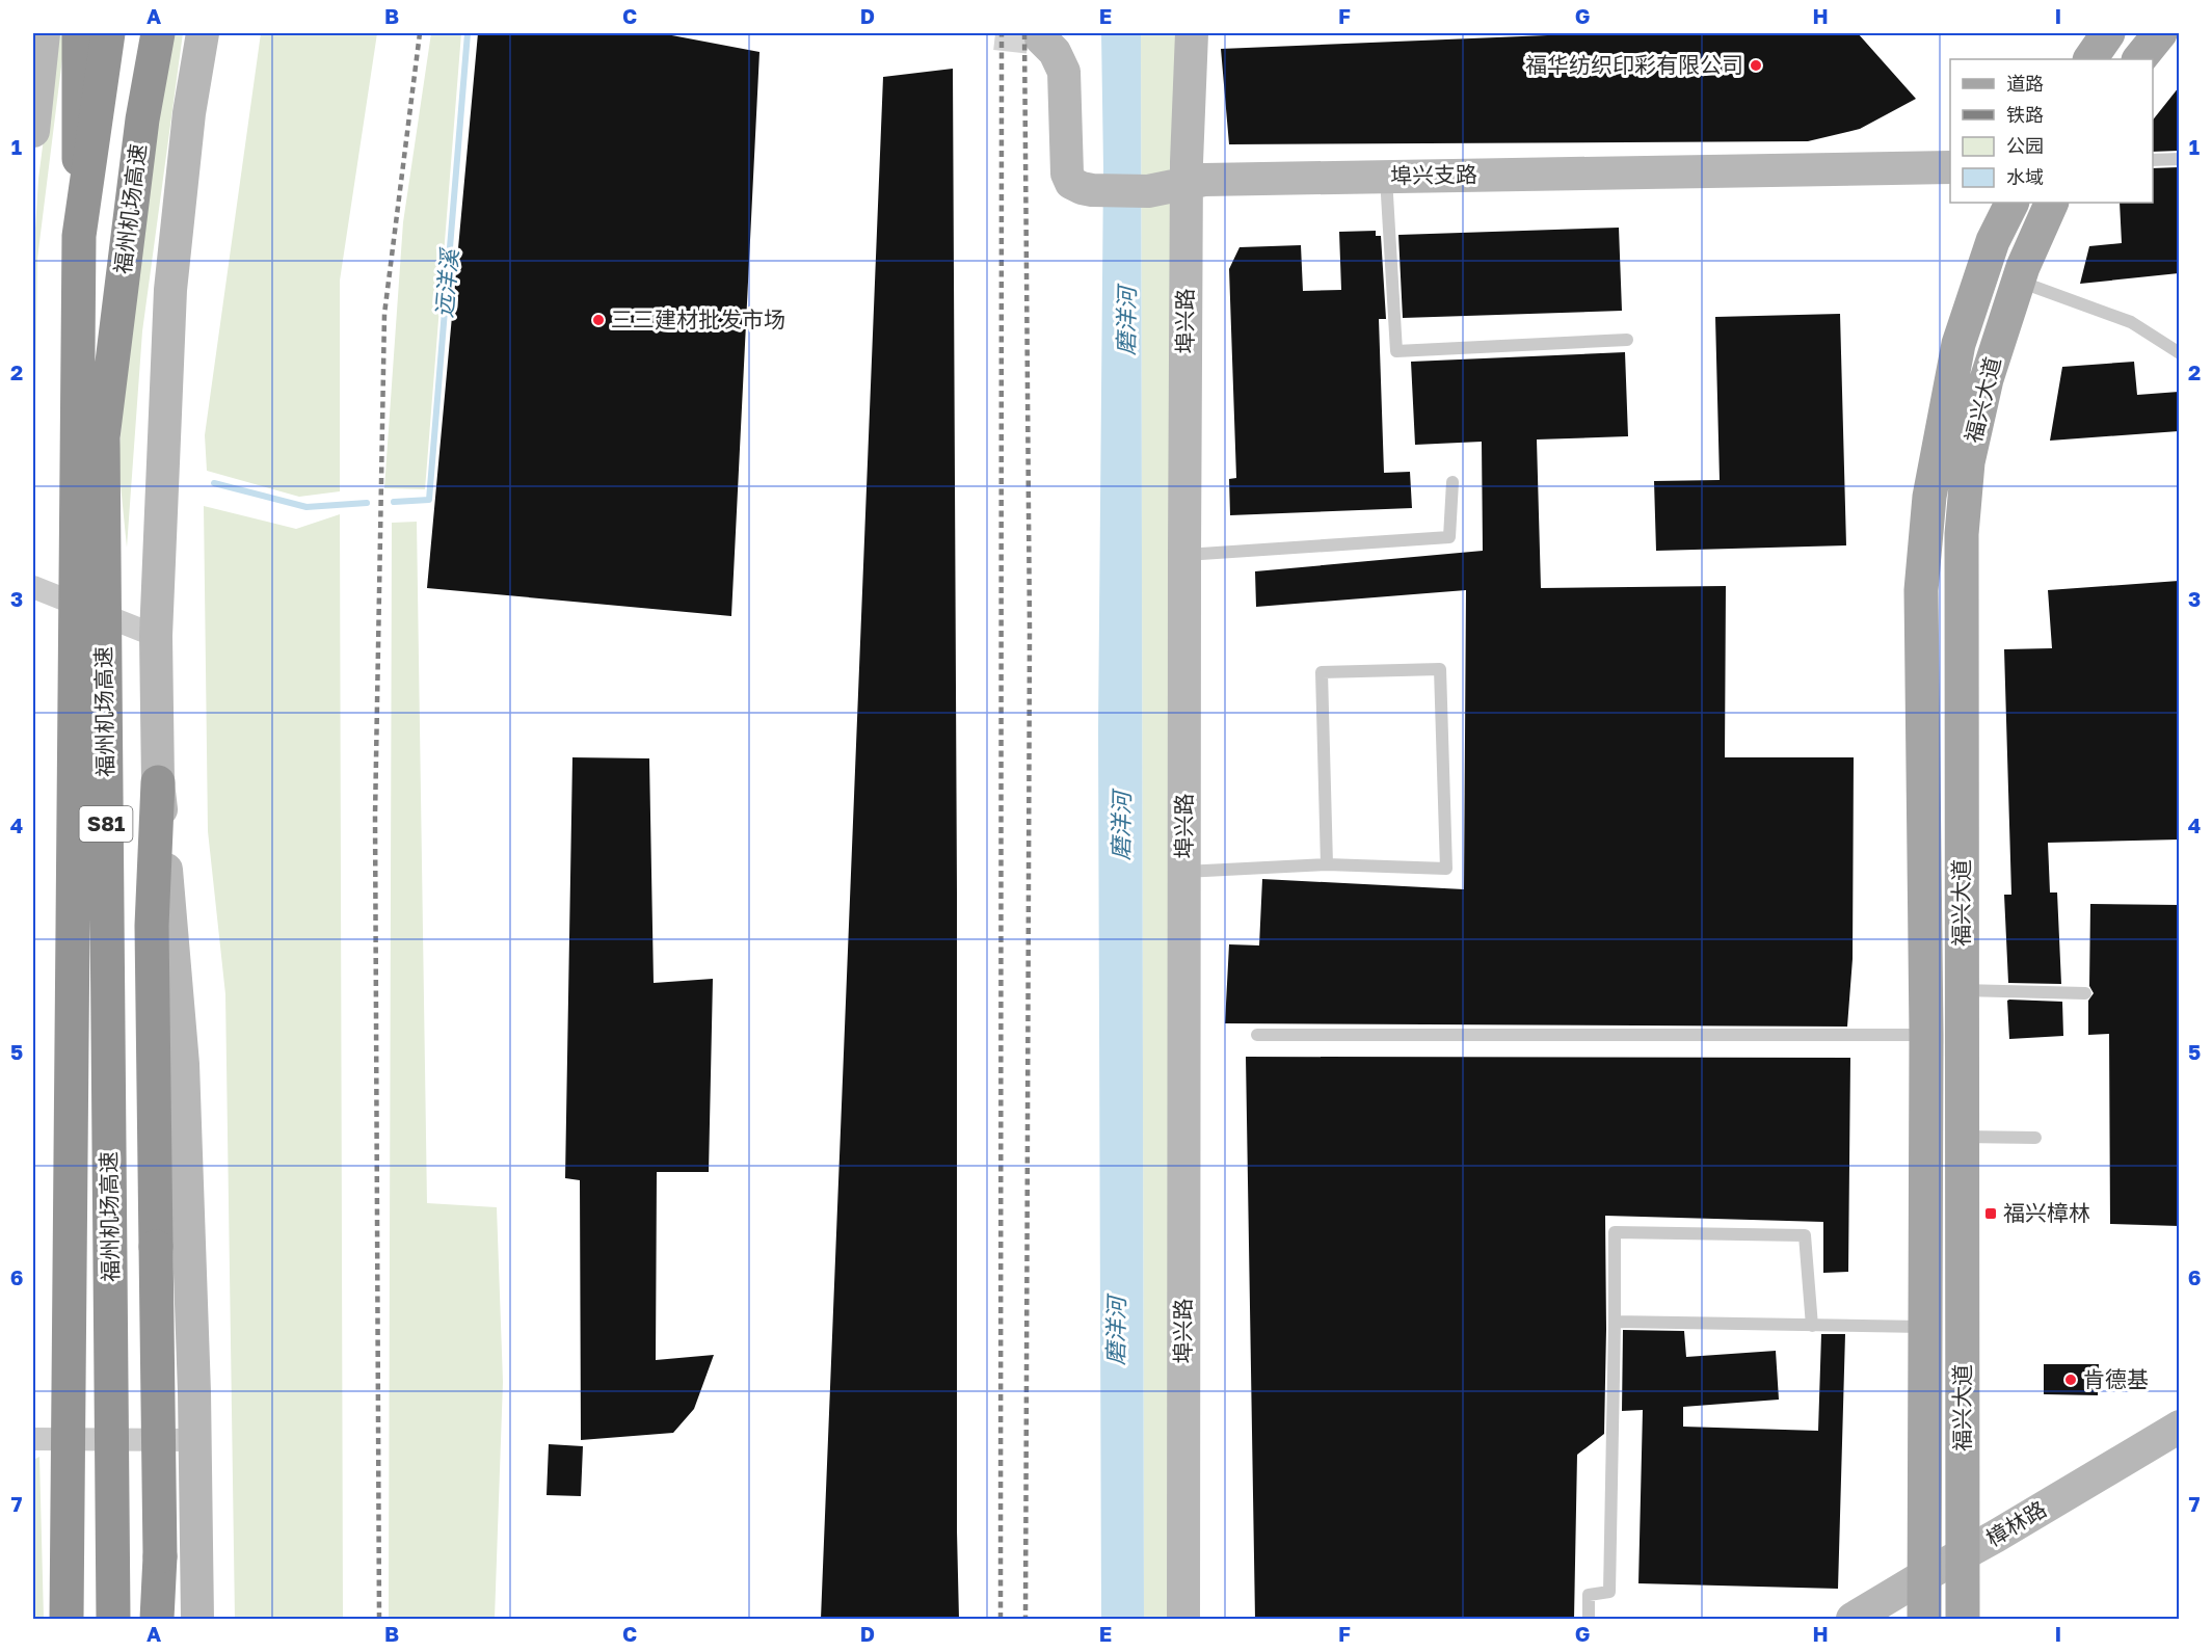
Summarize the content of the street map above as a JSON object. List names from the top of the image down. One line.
{"streets":{"highway":["福州机场高速","S81"],"main road":["福兴大道"],"street":["埠兴支路","埠兴路","樟林路"]},"crossings":[["埠兴支路","埠兴路"],["福兴大道","樟林路"]],"water":["远洋溪","磨洋河"],"places":{"other":["福华纺织印彩有限公司","三三建材批发市场","肯德基"],"transit":["福兴樟林"]},"legend":["道路","铁路","公园","水域"],"grid":{"columns":["A","B","C","D","E","F","G","H","I"],"rows":["1","2","3","4","5","6","7"]}}
